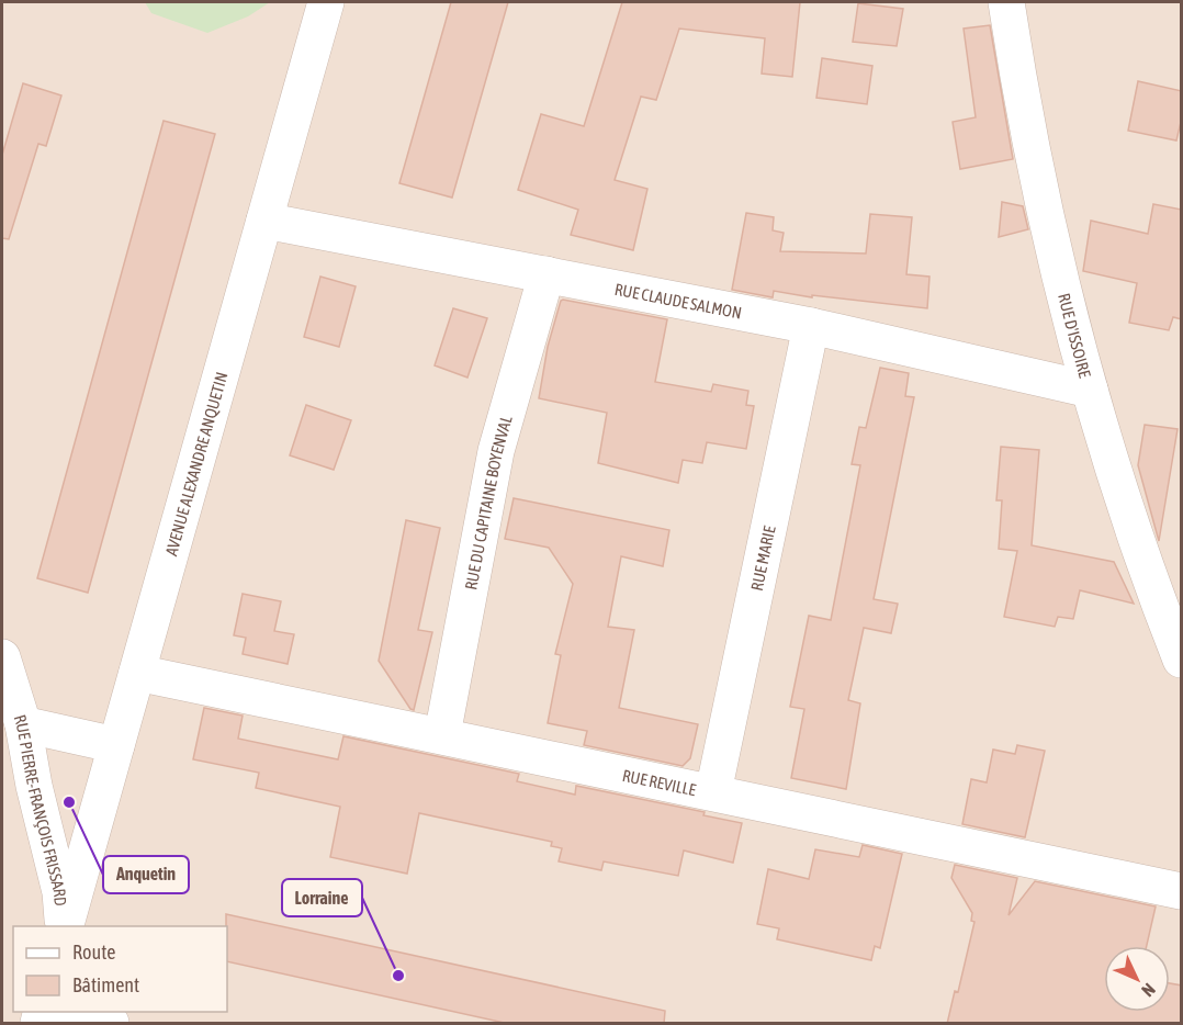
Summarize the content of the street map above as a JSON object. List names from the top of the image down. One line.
{"streets":{"street":["RUE CLAUDE SALMON","RUE D'ISSOIRE","AVENUE ALEXANDRE ANQUETIN","RUE DU CAPITAINE BOYENVAL","RUE MARIE","RUE REVILLE","RUE PIERRE-FRANÇOIS FRISSARD"]},"crossings":[["RUE CLAUDE SALMON","RUE D'ISSOIRE"],["RUE CLAUDE SALMON","AVENUE ALEXANDRE ANQUETIN"],["RUE CLAUDE SALMON","RUE DU CAPITAINE BOYENVAL"],["RUE CLAUDE SALMON","RUE MARIE"],["AVENUE ALEXANDRE ANQUETIN","RUE REVILLE"],["RUE DU CAPITAINE BOYENVAL","RUE REVILLE"],["RUE MARIE","RUE REVILLE"]],"places":["Anquetin","Lorraine"],"legend":["Route","Bâtiment"],"north":"bottom right"}
